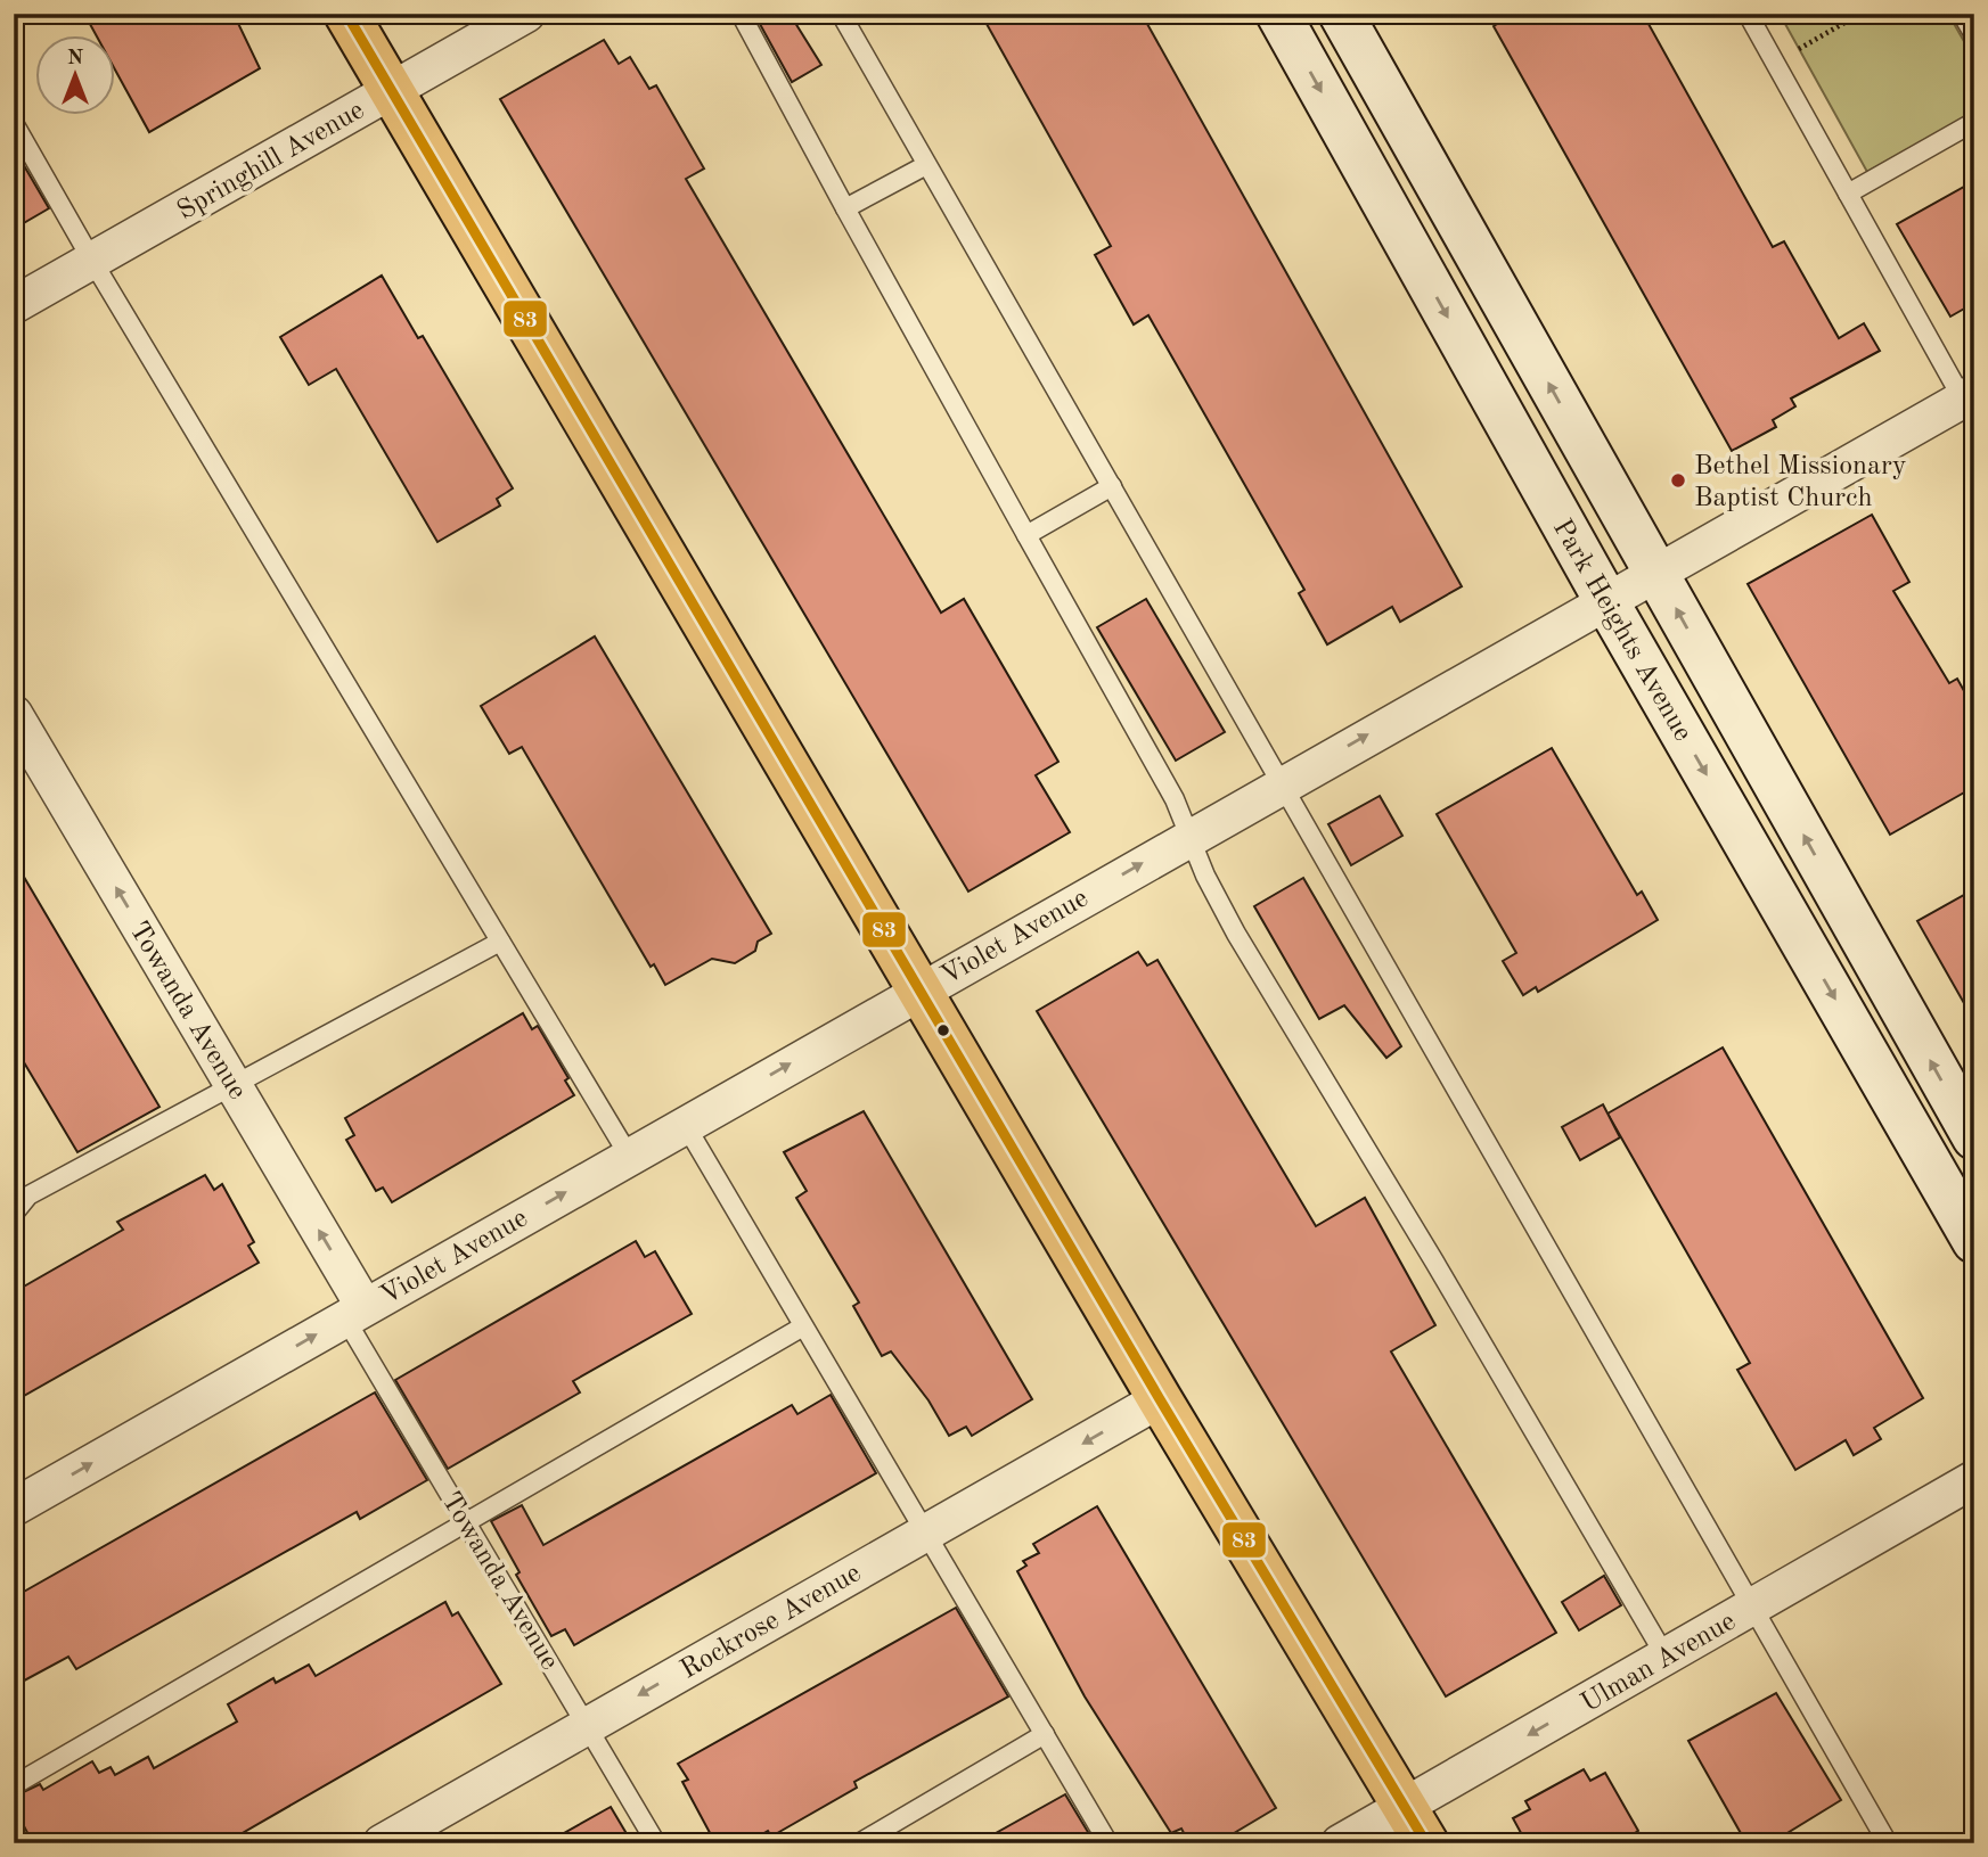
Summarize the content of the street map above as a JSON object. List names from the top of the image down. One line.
{"streets":{"main road":["Park Heights Avenue"],"street":["Springhill Avenue","Violet Avenue","Towanda Avenue","Rockrose Avenue","Ulman Avenue"]},"crossings":[["Park Heights Avenue","Violet Avenue"],["Violet Avenue","Towanda Avenue"],["Towanda Avenue","Rockrose Avenue"]],"one_way":["Violet Avenue","Towanda Avenue","Rockrose Avenue","Ulman Avenue"],"places":["Bethel Missionary Baptist Church"],"lines":["transit line 83"],"north":"top"}
